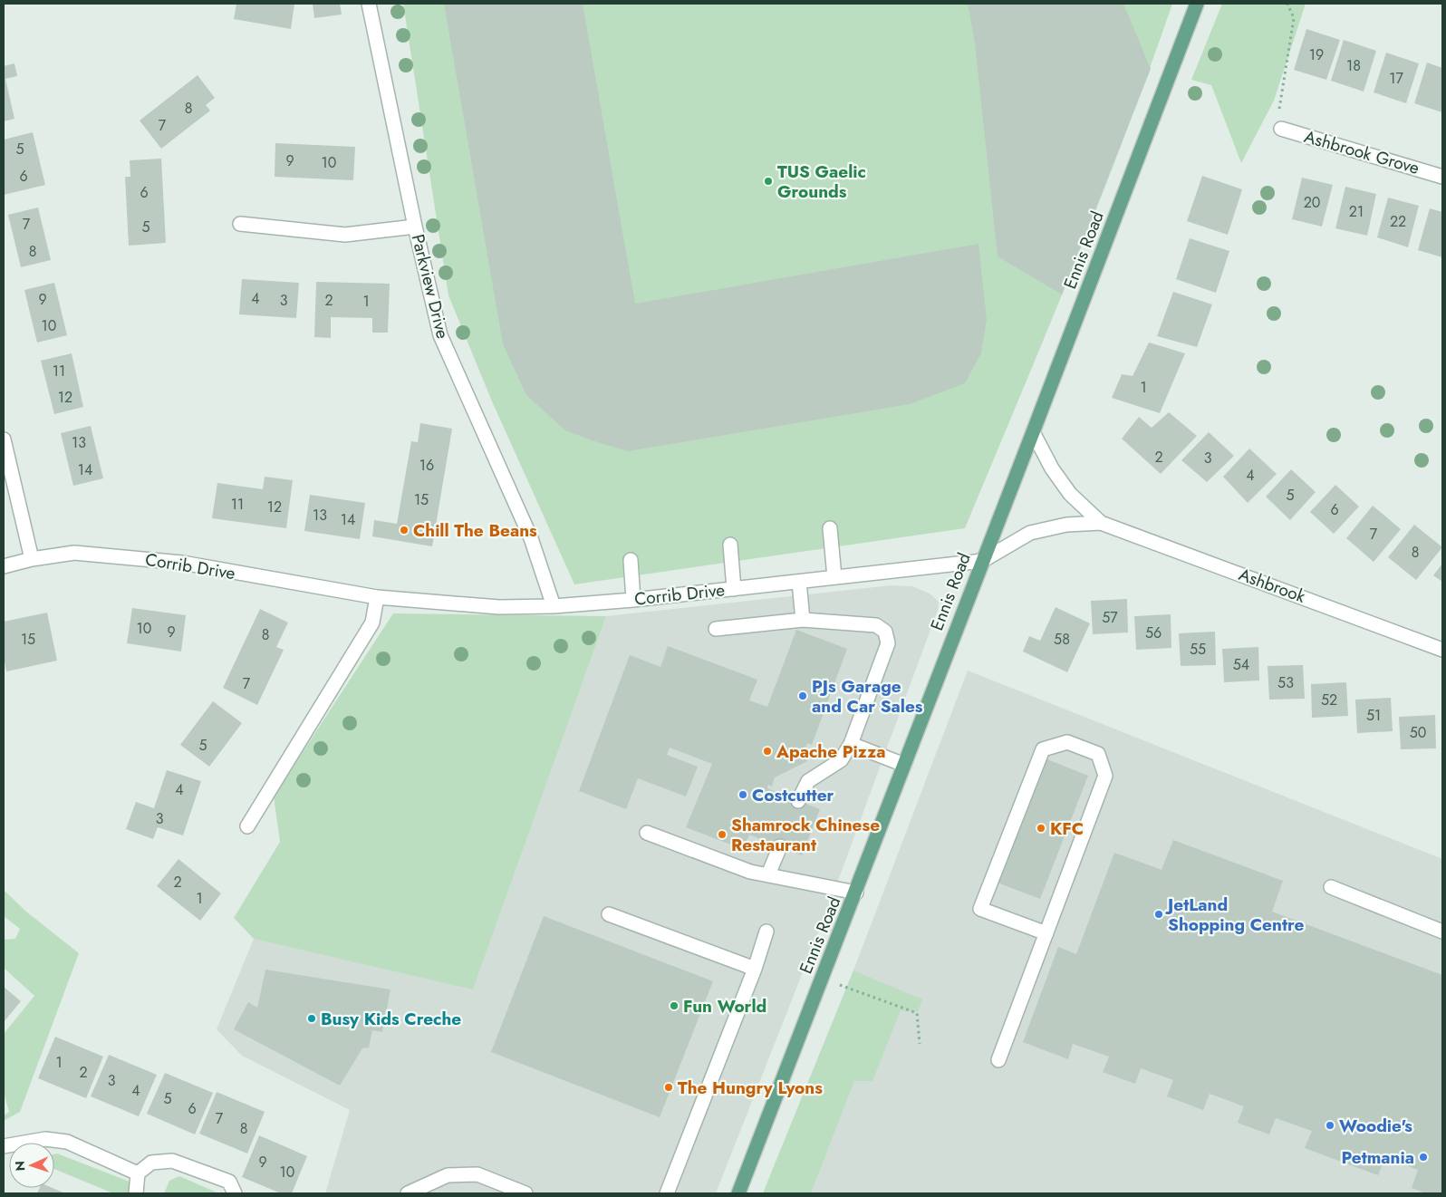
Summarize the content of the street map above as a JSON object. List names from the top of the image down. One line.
{"streets":{"main road":["Ennis Road"],"street":["Ashbrook Grove","Parkview Drive","Corrib Drive","Ashbrook"]},"crossings":[["Ennis Road","Corrib Drive"],["Ennis Road","Ashbrook"],["Parkview Drive","Corrib Drive"],["Corrib Drive","Ashbrook"]],"places":["TUS Gaelic Grounds","Chill The Beans","PJs Garage and Car Sales","Apache Pizza","Costcutter","KFC","Shamrock Chinese Restaurant","JetLand Shopping Centre","Fun World","Busy Kids Creche","The Hungry Lyons","Woodie's","Petmania"],"house_numbers":["19","18","17","8","7","5","9","10","6","6","20","21","22","7","5","8","4","9","3","2","1","10","11","1","12","13","2","3","16","14","4","5","15","11","12","6","13","14","7","8","57","10","9","56","8","15","58","55","54","53","7","52","51","50","5","4","3","2","1","1","2","3","4","5","6","7","8","9","10"],"north":"left"}
